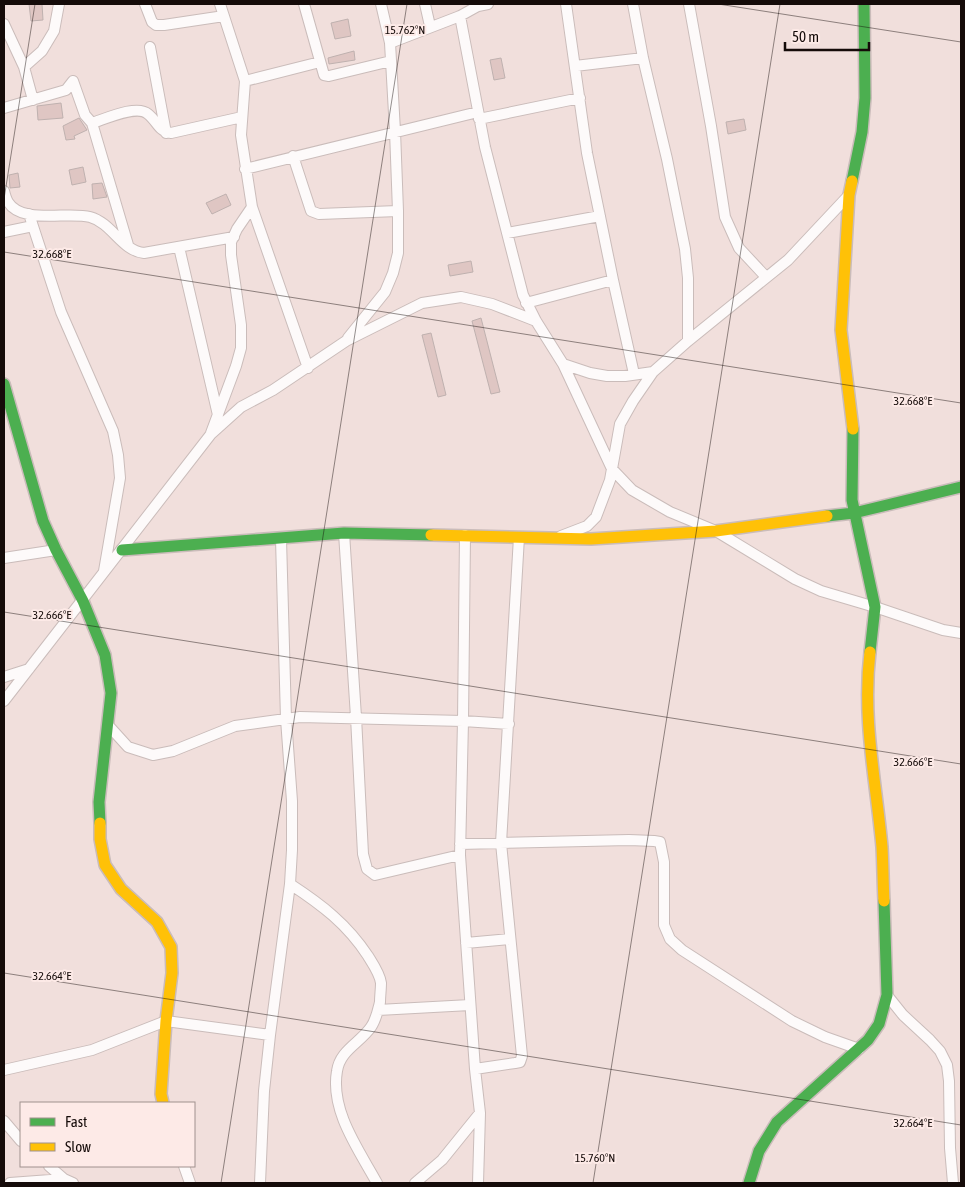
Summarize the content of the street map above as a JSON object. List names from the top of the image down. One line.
{"legend":["Fast","Slow"],"scale_bar":"50 m","coordinates":["15.762°N","32.668°E","32.666°E","32.664°E","15.760°N"]}
